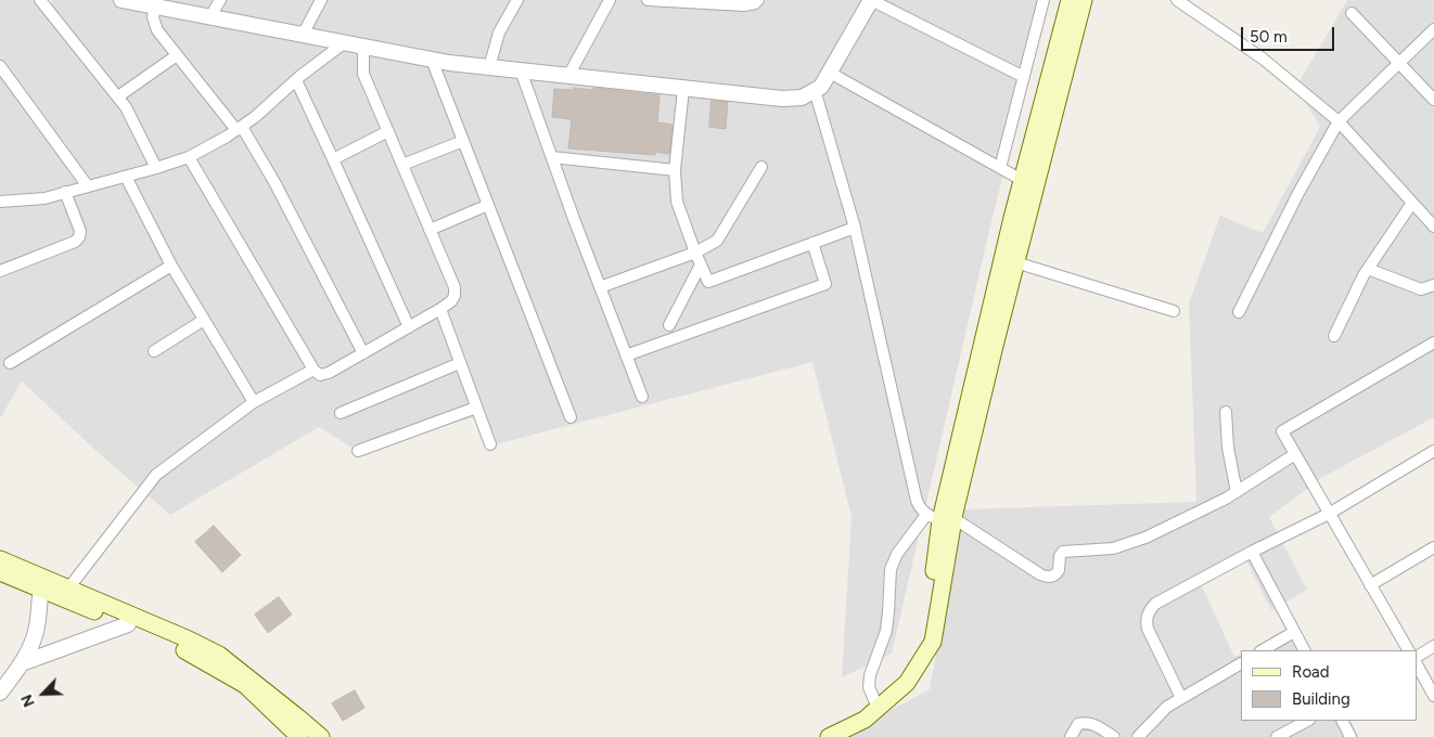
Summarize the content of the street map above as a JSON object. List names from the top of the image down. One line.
{"legend":["Road","Building"],"scale_bar":"50 m","north":"bottom left"}
